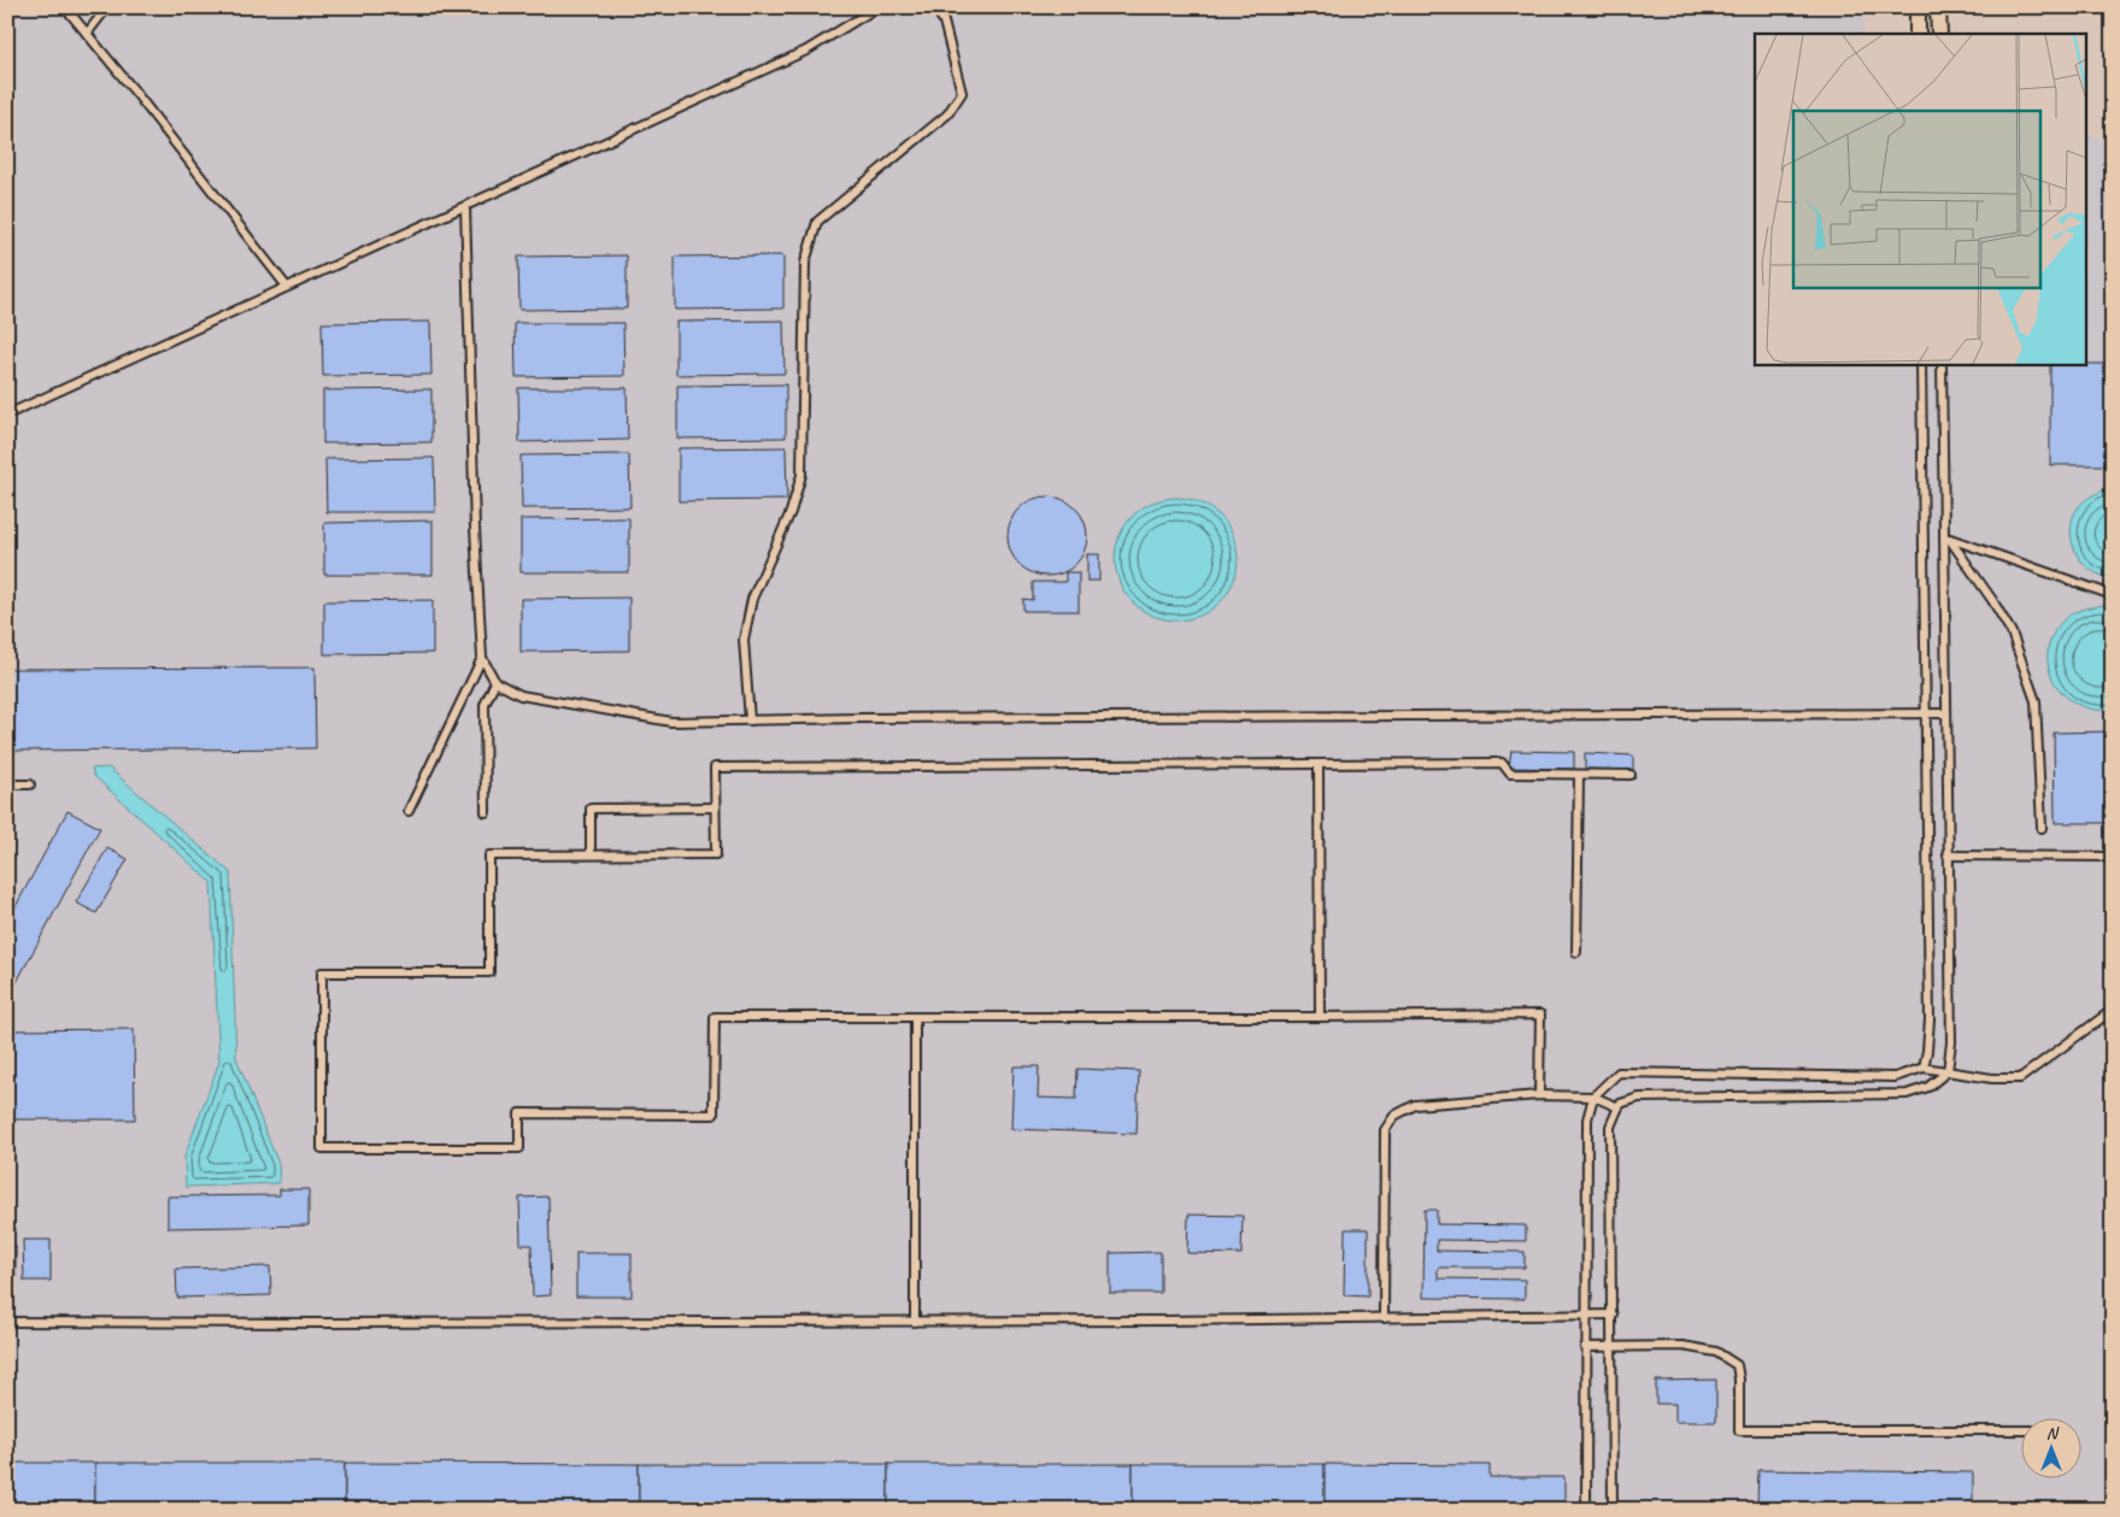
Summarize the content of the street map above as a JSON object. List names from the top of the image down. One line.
{"north":"top"}
